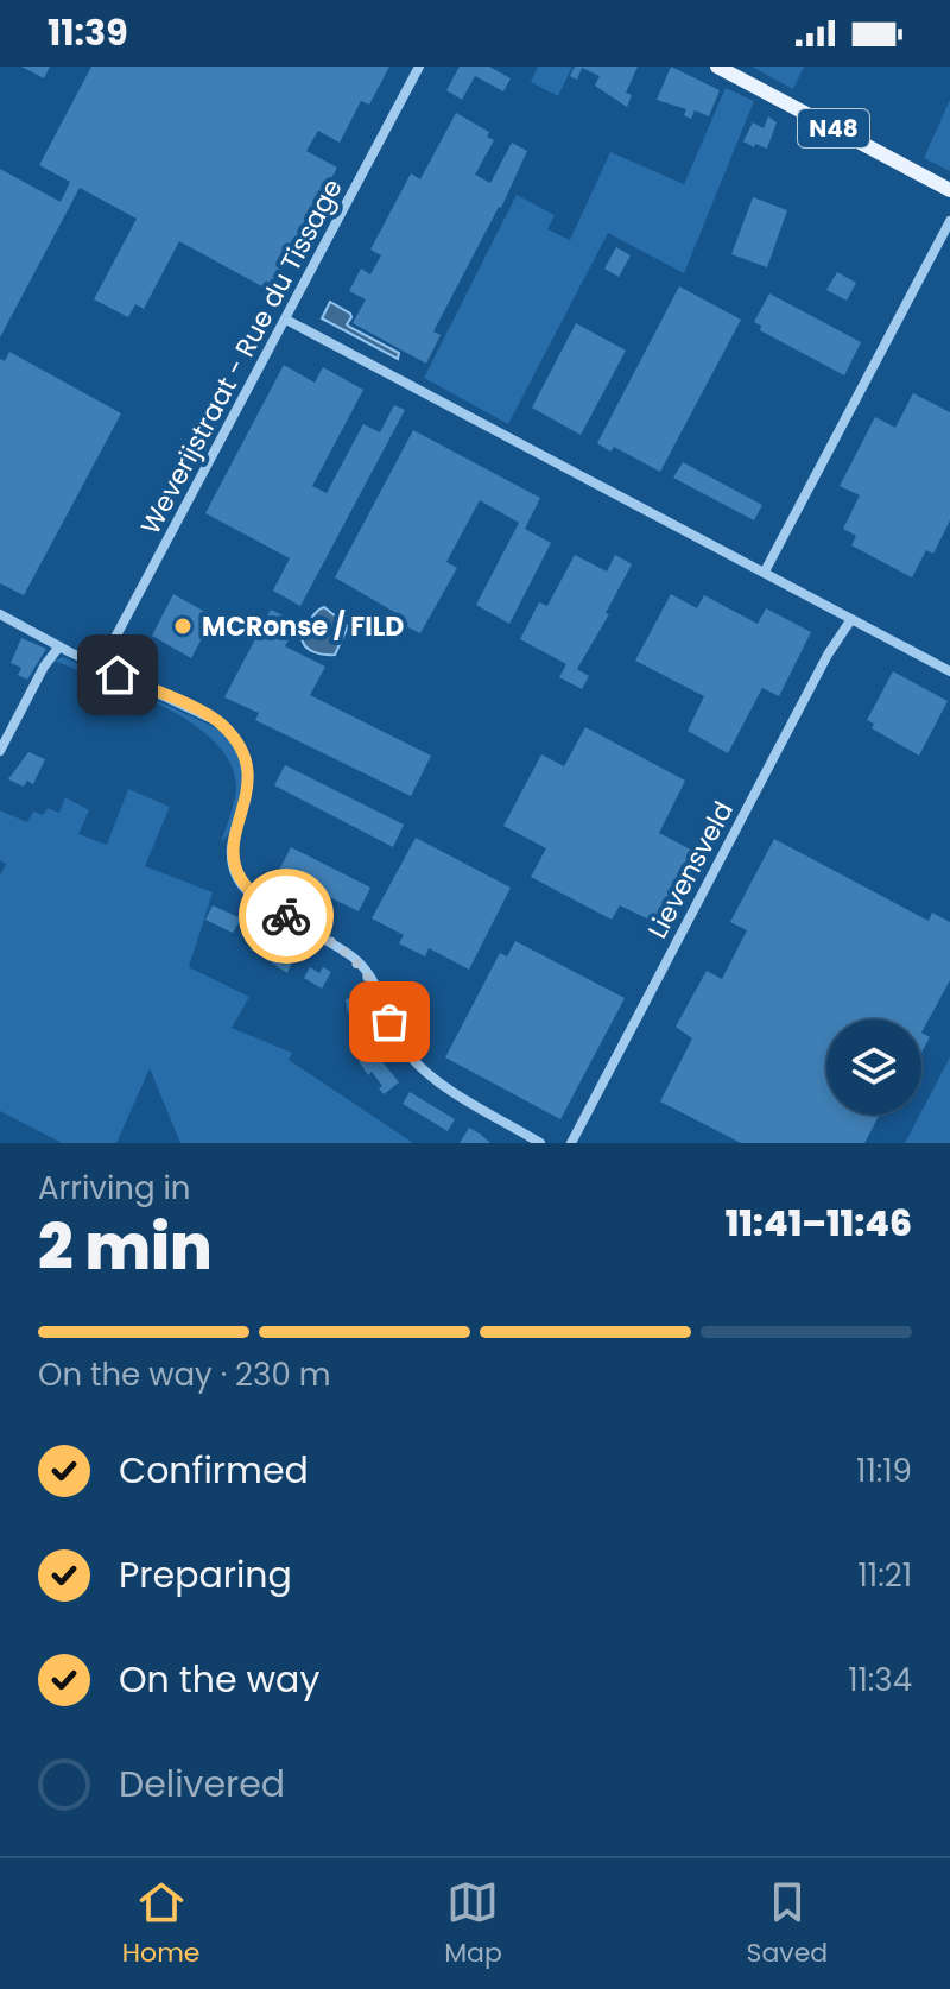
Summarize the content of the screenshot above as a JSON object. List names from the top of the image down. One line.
{"streets":{"main road":["N48"],"street":["Weverijstraat - Rue du Tissage","Lievensveld"]},"places":["MCRonse / FILD"],"page":{"status":"11:39","heading":["2 min","Arriving in","11:41–11:46"],"bar":"On the way · 230 m","list":[["Confirmed","11:19"],["Preparing","11:21"],["On the way","11:34"],"Delivered"],"tabs":["Home","Map","Saved"]}}
